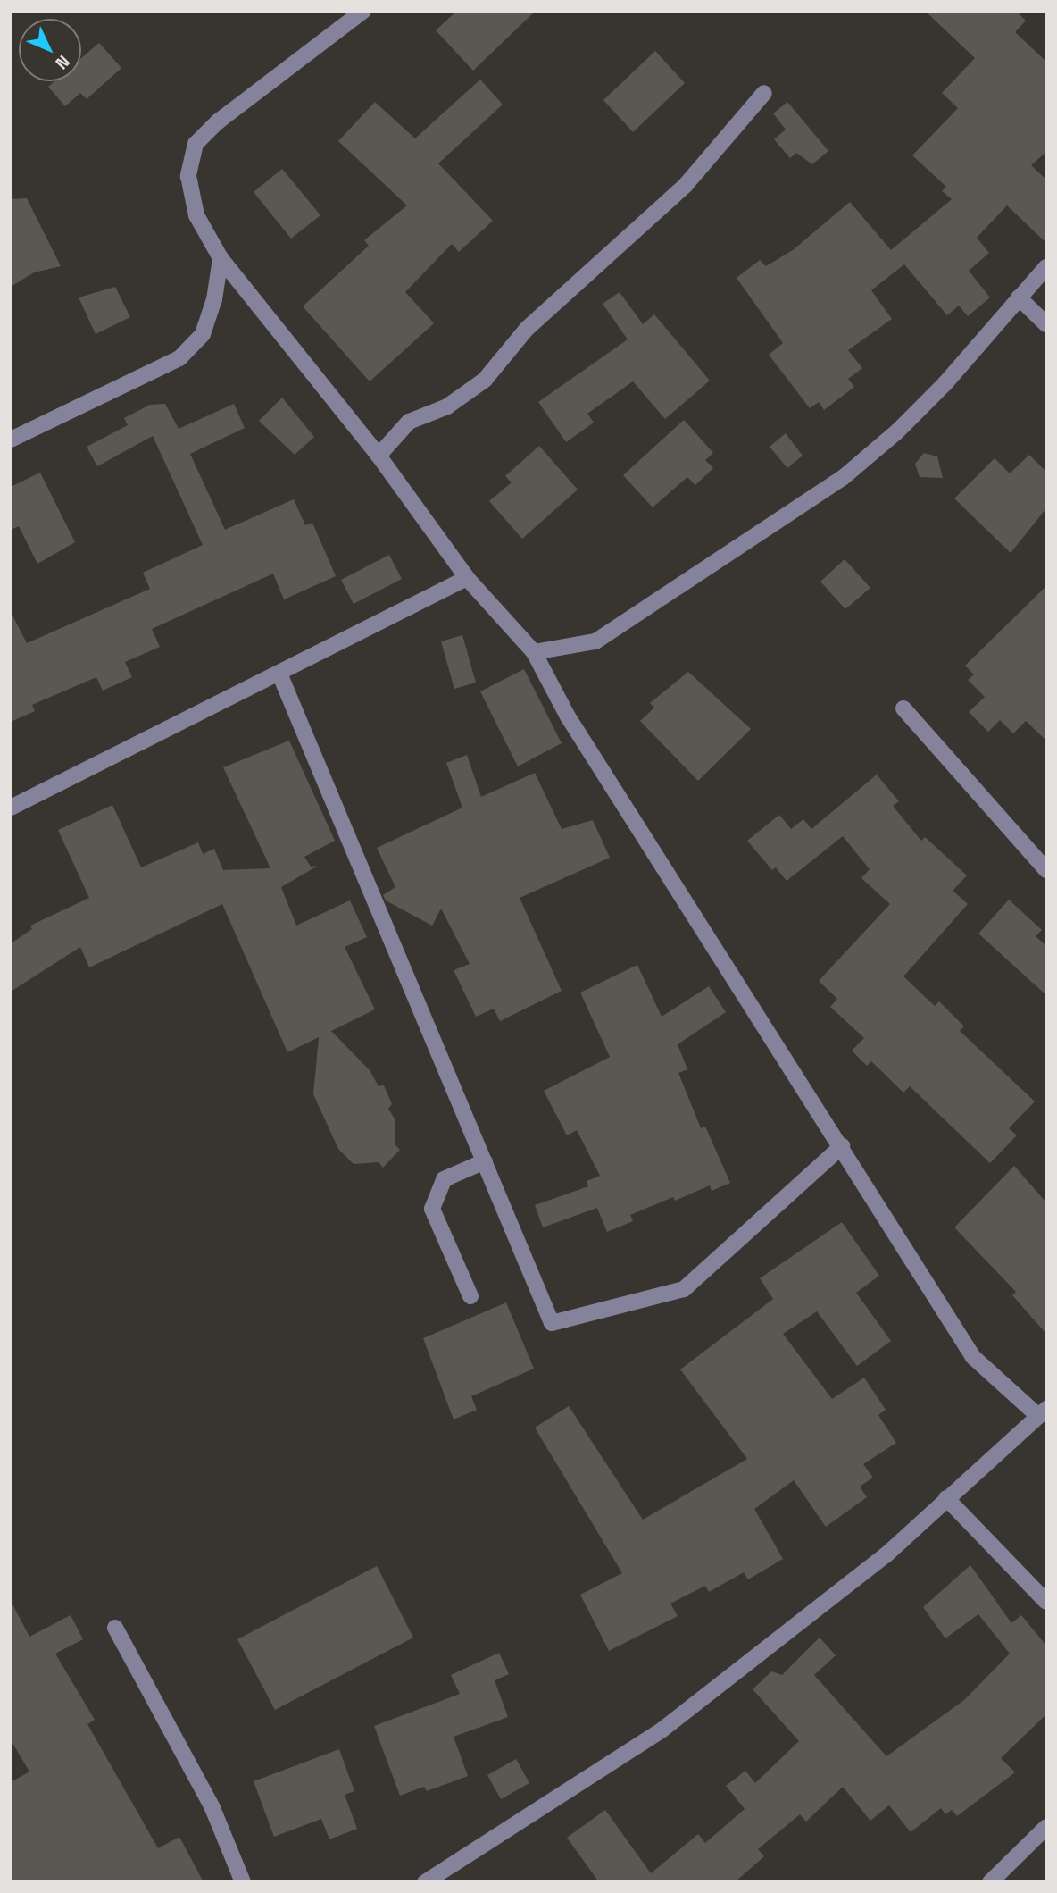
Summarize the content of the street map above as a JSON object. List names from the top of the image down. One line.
{"north":"bottom right"}
